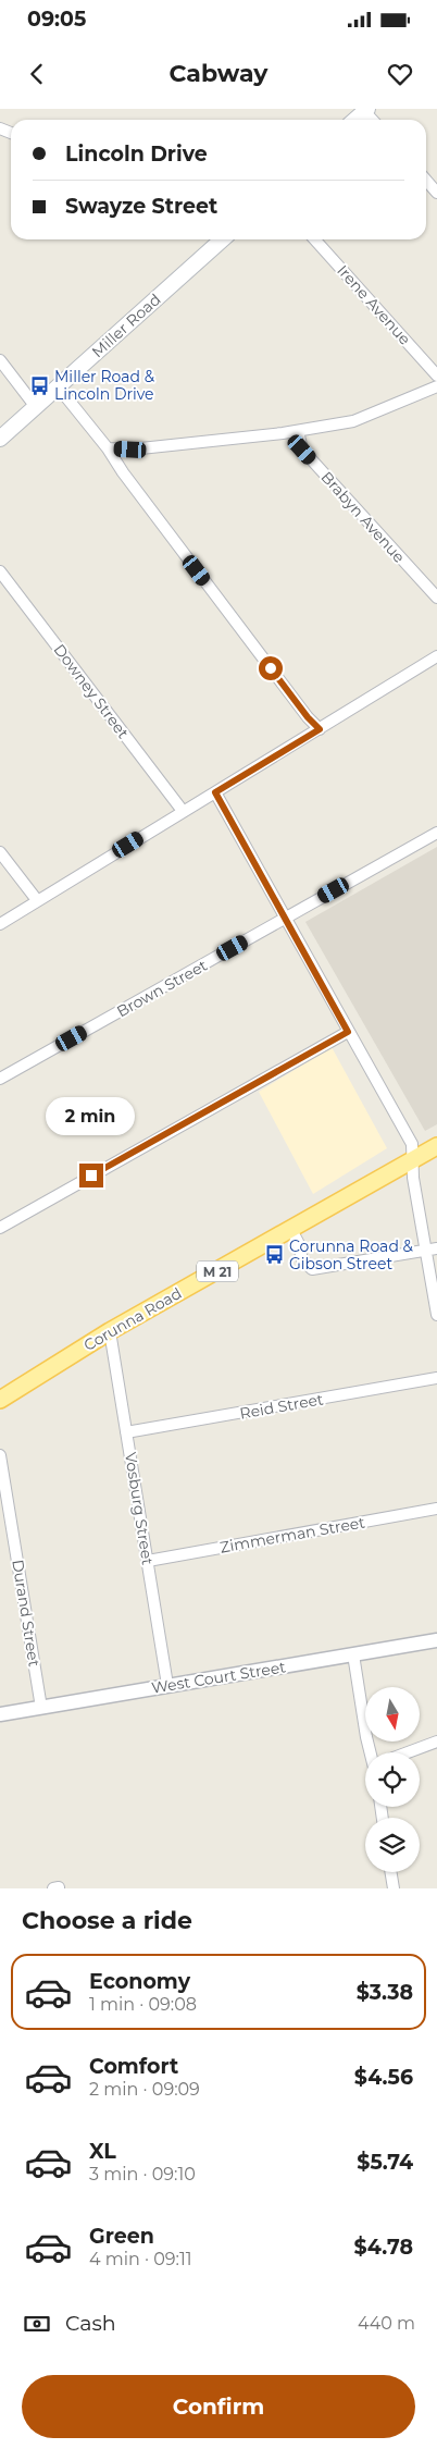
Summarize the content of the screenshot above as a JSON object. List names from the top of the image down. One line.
{"streets":{"main road":["Miller Road","M 21","Corunna Road"],"street":["Irene Avenue","Brabyn Avenue","Downey Street","Brown Street","Reid Street","Vosburg Street","Zimmerman Street","Durand Street","West Court Street"]},"crossings":[["Corunna Road","Vosburg Street"],["Reid Street","Vosburg Street"],["Vosburg Street","Zimmerman Street"],["Vosburg Street","West Court Street"],["Durand Street","West Court Street"]],"places":{"bus stop":["Miller Road & Lincoln Drive","Corunna Road & Gibson Street"]},"north":"bottom","page":{"status":"09:05","header":"Cabway","banner":["Lincoln Drive","Swayze Street"],"bubble":"2 min","heading":"Choose a ride","list":[{"name":"Economy","note":"1 min · 09:08","value":"$3.38"},{"name":"Comfort","note":"2 min · 09:09","value":"$4.56"},{"name":"XL","note":"3 min · 09:10","value":"$5.74"},{"name":"Green","note":"4 min · 09:11","value":"$4.78"}],"pay":["Cash","440 m"],"buttons":"Confirm"}}
